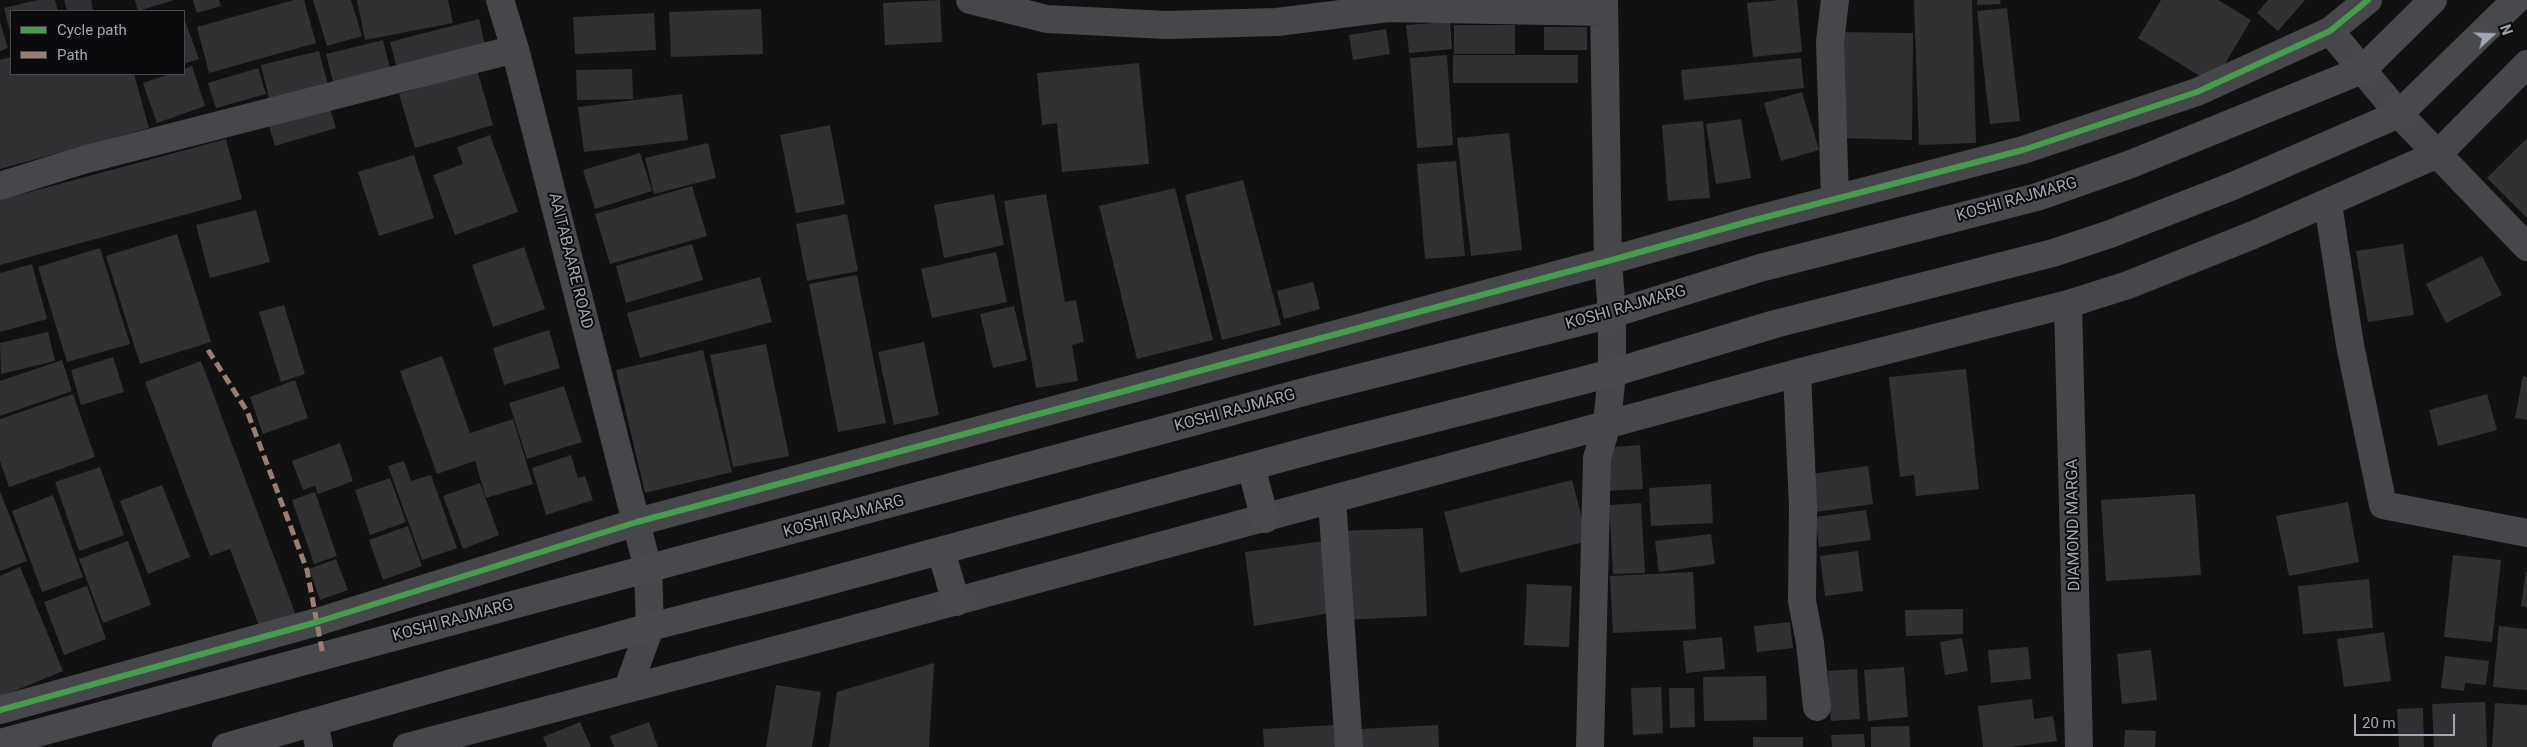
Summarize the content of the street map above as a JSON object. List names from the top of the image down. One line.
{"streets":{"main road":["KOSHI RAJMARG"],"street":["AAITABAARE ROAD","DIAMOND MARGA"]},"crossings":[["KOSHI RAJMARG","AAITABAARE ROAD"]],"legend":["Cycle path","Path"],"scale_bar":"20 m","north":"right"}
